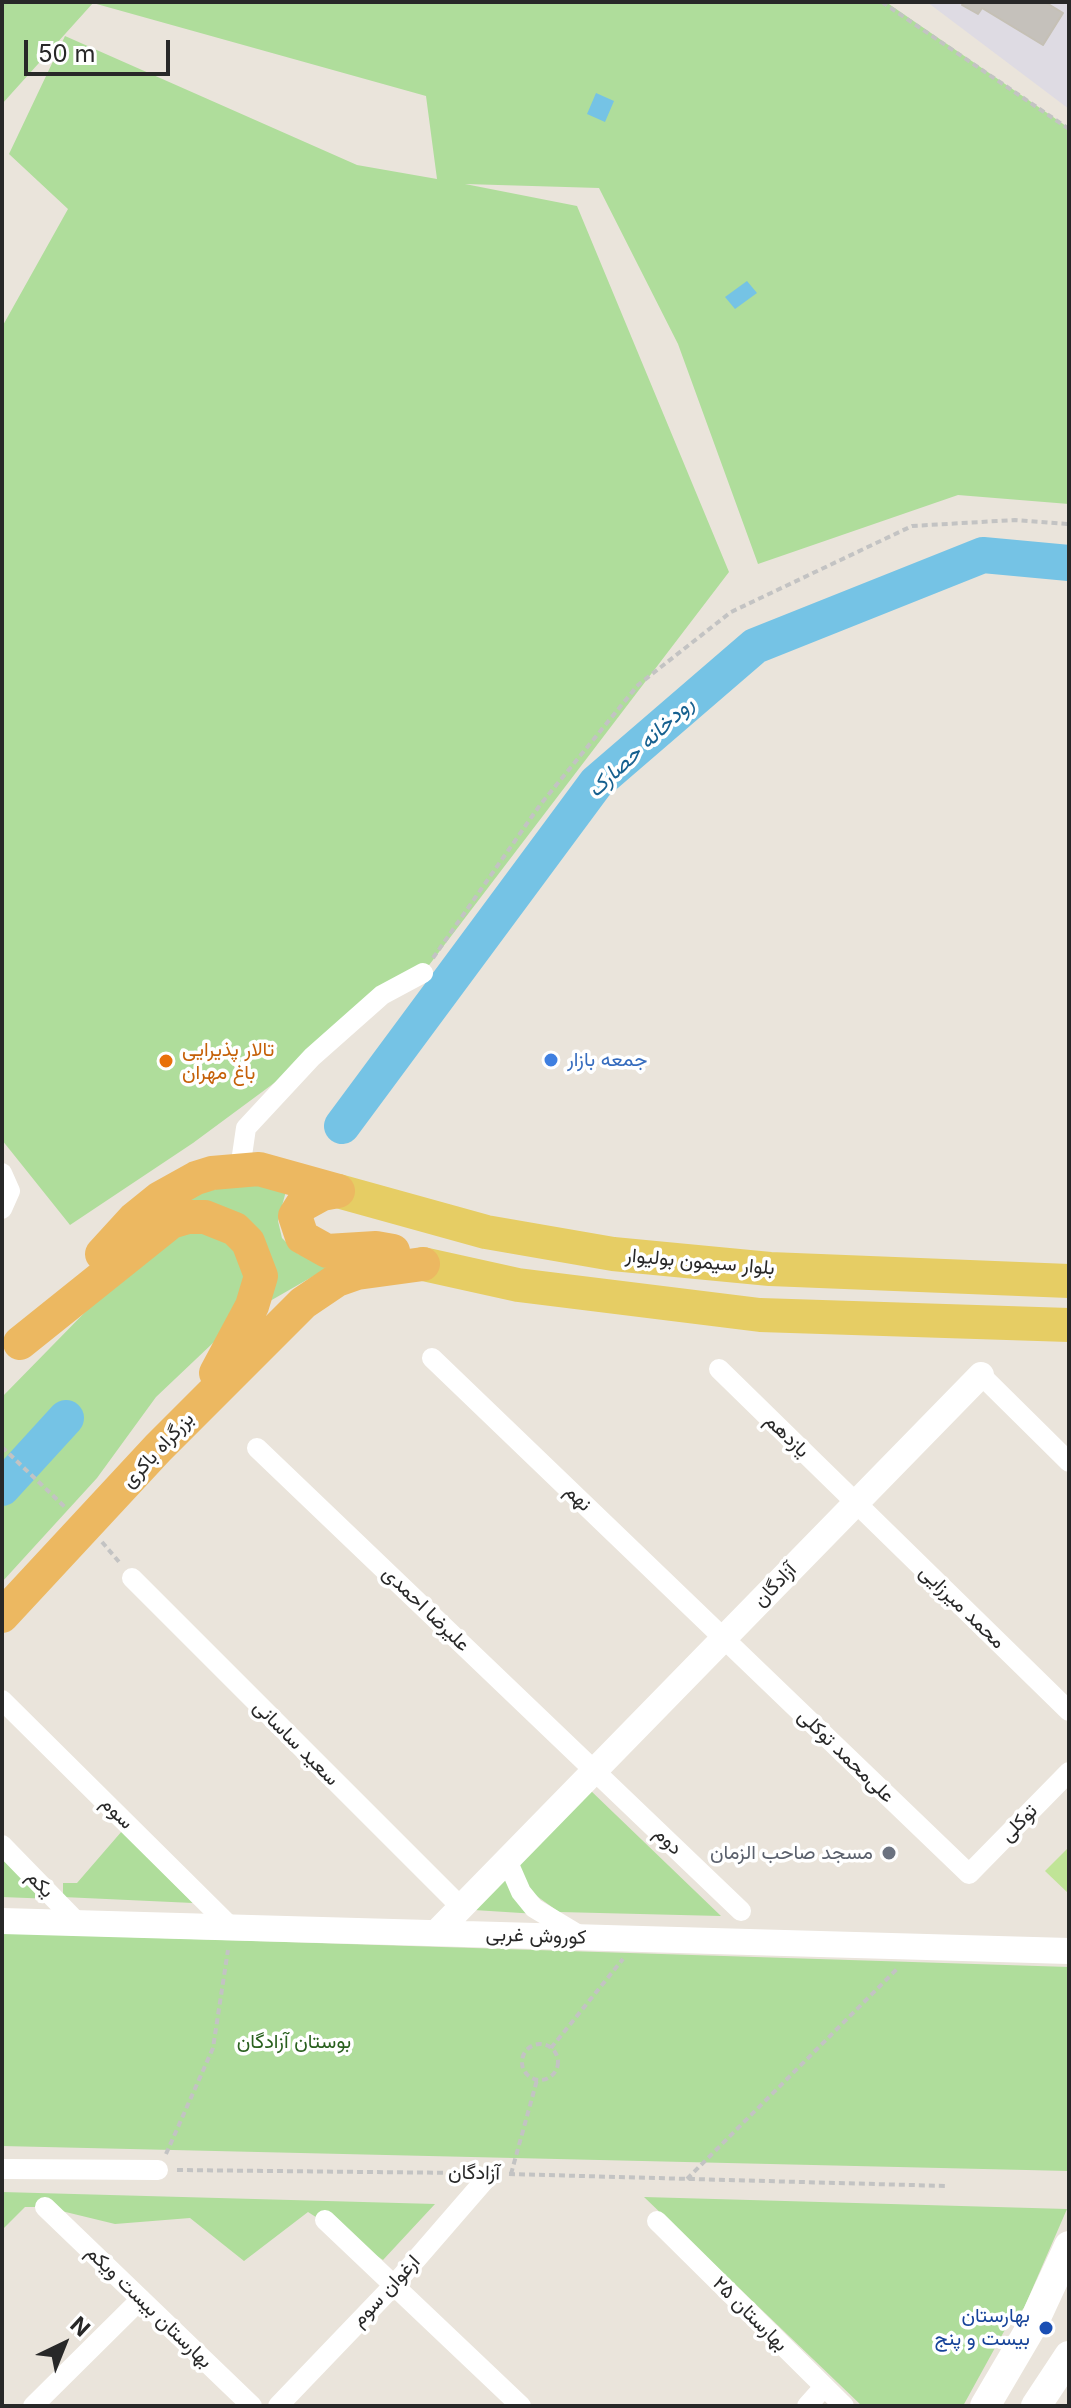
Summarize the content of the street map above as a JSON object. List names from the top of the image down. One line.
{"streets":{"highway":["بزرگراه باکری"],"main road":["بلوار سیمون بولیوار"],"street":["یازدهم","نهم","آزادگان","محمد میرزایی","علیرضا احمدی","سعید ساسانی","علی‌محمد توکلی","سوم","توکلی","دوم","یکم","کوروش غربی","ارغوان سوم","بهارستان بیست ویکم","بهارستان ۲۵"]},"crossings":[["یازدهم","آزادگان"],["یازدهم","محمد میرزایی"],["نهم","آزادگان"],["نهم","علی‌محمد توکلی"],["آزادگان","محمد میرزایی"],["آزادگان","علیرضا احمدی"],["آزادگان","سعید ساسانی"],["آزادگان","علی‌محمد توکلی"],["آزادگان","دوم"],["آزادگان","کوروش غربی"],["آزادگان","ارغوان سوم"],["علیرضا احمدی","دوم"],["علی‌محمد توکلی","توکلی"],["سوم","کوروش غربی"],["یکم","کوروش غربی"]],"water":["رودخانه حصارک"],"parks":["بوستان آزادگان"],"places":["جمعه بازار","تالار پذیرایی باغ مهران","مسجد صاحب الزمان","بهارستان بیست و پنج"],"scale_bar":"50 m","north":"top right"}
